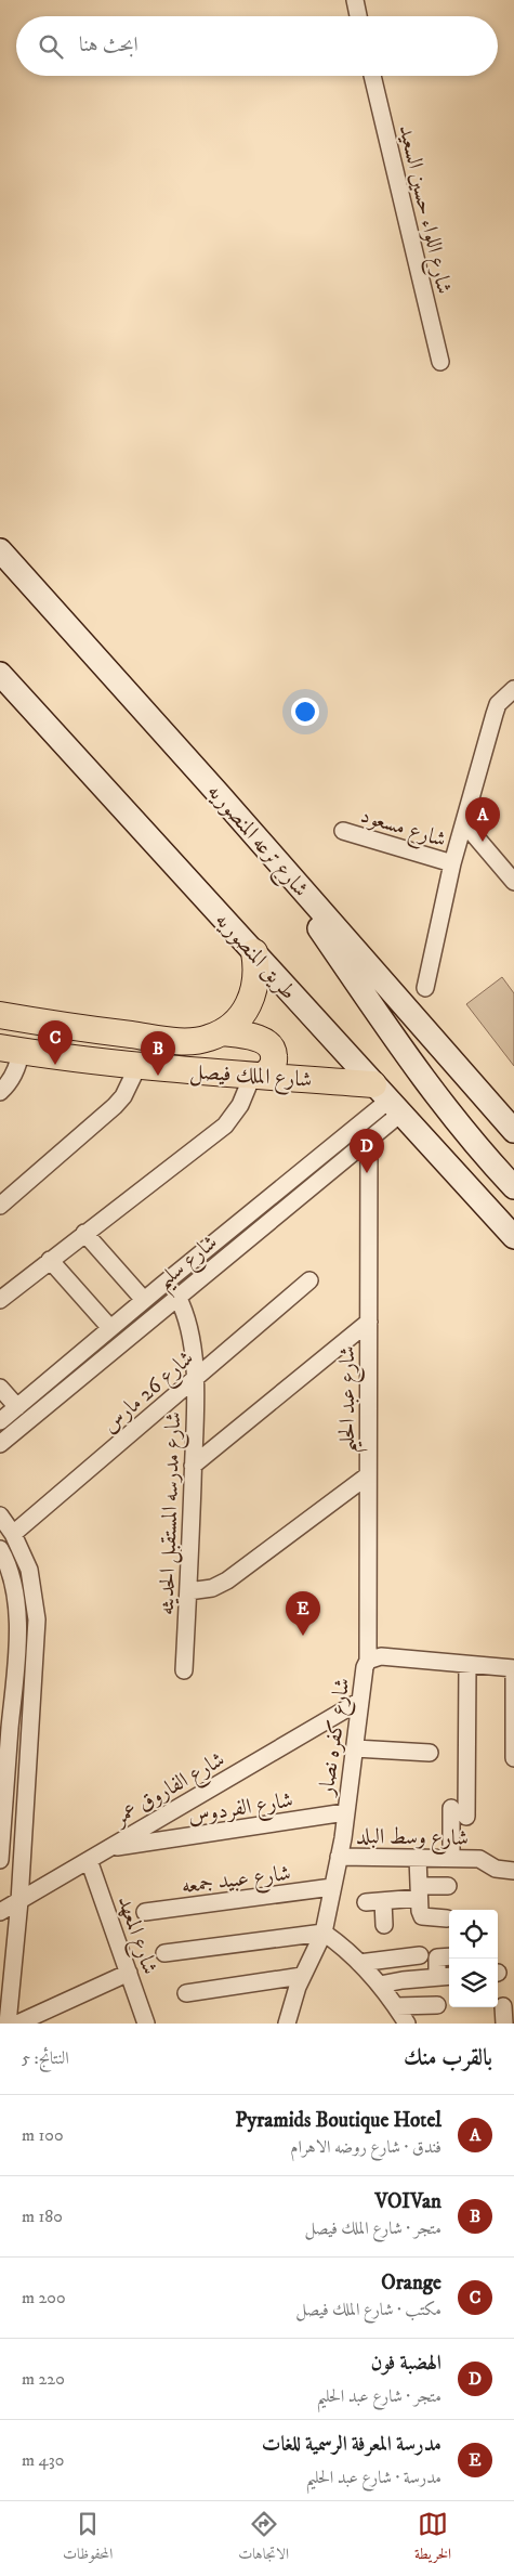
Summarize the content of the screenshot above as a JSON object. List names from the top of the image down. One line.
{"streets":{"main road":["شارع ترعه المنصوريه","طريق المنصوريه","شارع الملك فيصل"],"street":["شارع اللواء حسين السعيد","شارع مسعود","شارع سليم","شارع 26 مارس","شارع عبد الحليم","شارع مدرسه المستقبل الحديثه","شارع كفره نصار","شارع الفاروق عمر","شارع الفردوس","شارع وسط البلد","شارع عبيد جمعه","شارع المعهد"]},"crossings":[["طريق المنصوريه","شارع الملك فيصل"],["طريق المنصوريه","شارع سليم"],["شارع الملك فيصل","شارع سليم"],["شارع سليم","شارع عبد الحليم"],["شارع سليم","شارع مدرسه المستقبل الحديثه"],["شارع 26 مارس","شارع مدرسه المستقبل الحديثه"],["شارع عبد الحليم","شارع كفره نصار"],["شارع كفره نصار","شارع الفاروق عمر"],["شارع كفره نصار","شارع الفردوس"],["شارع كفره نصار","شارع وسط البلد"],["شارع كفره نصار","شارع عبيد جمعه"],["شارع الفاروق عمر","شارع الفردوس"],["شارع الفاروق عمر","شارع المعهد"]],"page":{"search":"ابحث هنا","pins":["A","C","B","D","E"],"heading":["بالقرب منك","النتائج: 5"],"list":[{"mark":"A","name":"Pyramids Boutique Hotel","note":"فندق · شارع روضه الاهرام","value":"100 m"},{"mark":"B","name":"VOIVan","note":"متجر · شارع الملك فيصل","value":"180 m"},{"mark":"C","name":"Orange","note":"مكتب · شارع الملك فيصل","value":"200 m"},{"mark":"D","name":"الهضبة فون","note":"متجر · شارع عبد الحليم","value":"220 m"},{"mark":"E","name":"مدرسة المعرفة الرسمية للغات","note":"مدرسة · شارع عبد الحليم","value":"430 m"}],"nav":["الخريطة","الاتجاهات","المحفوظات"]}}
